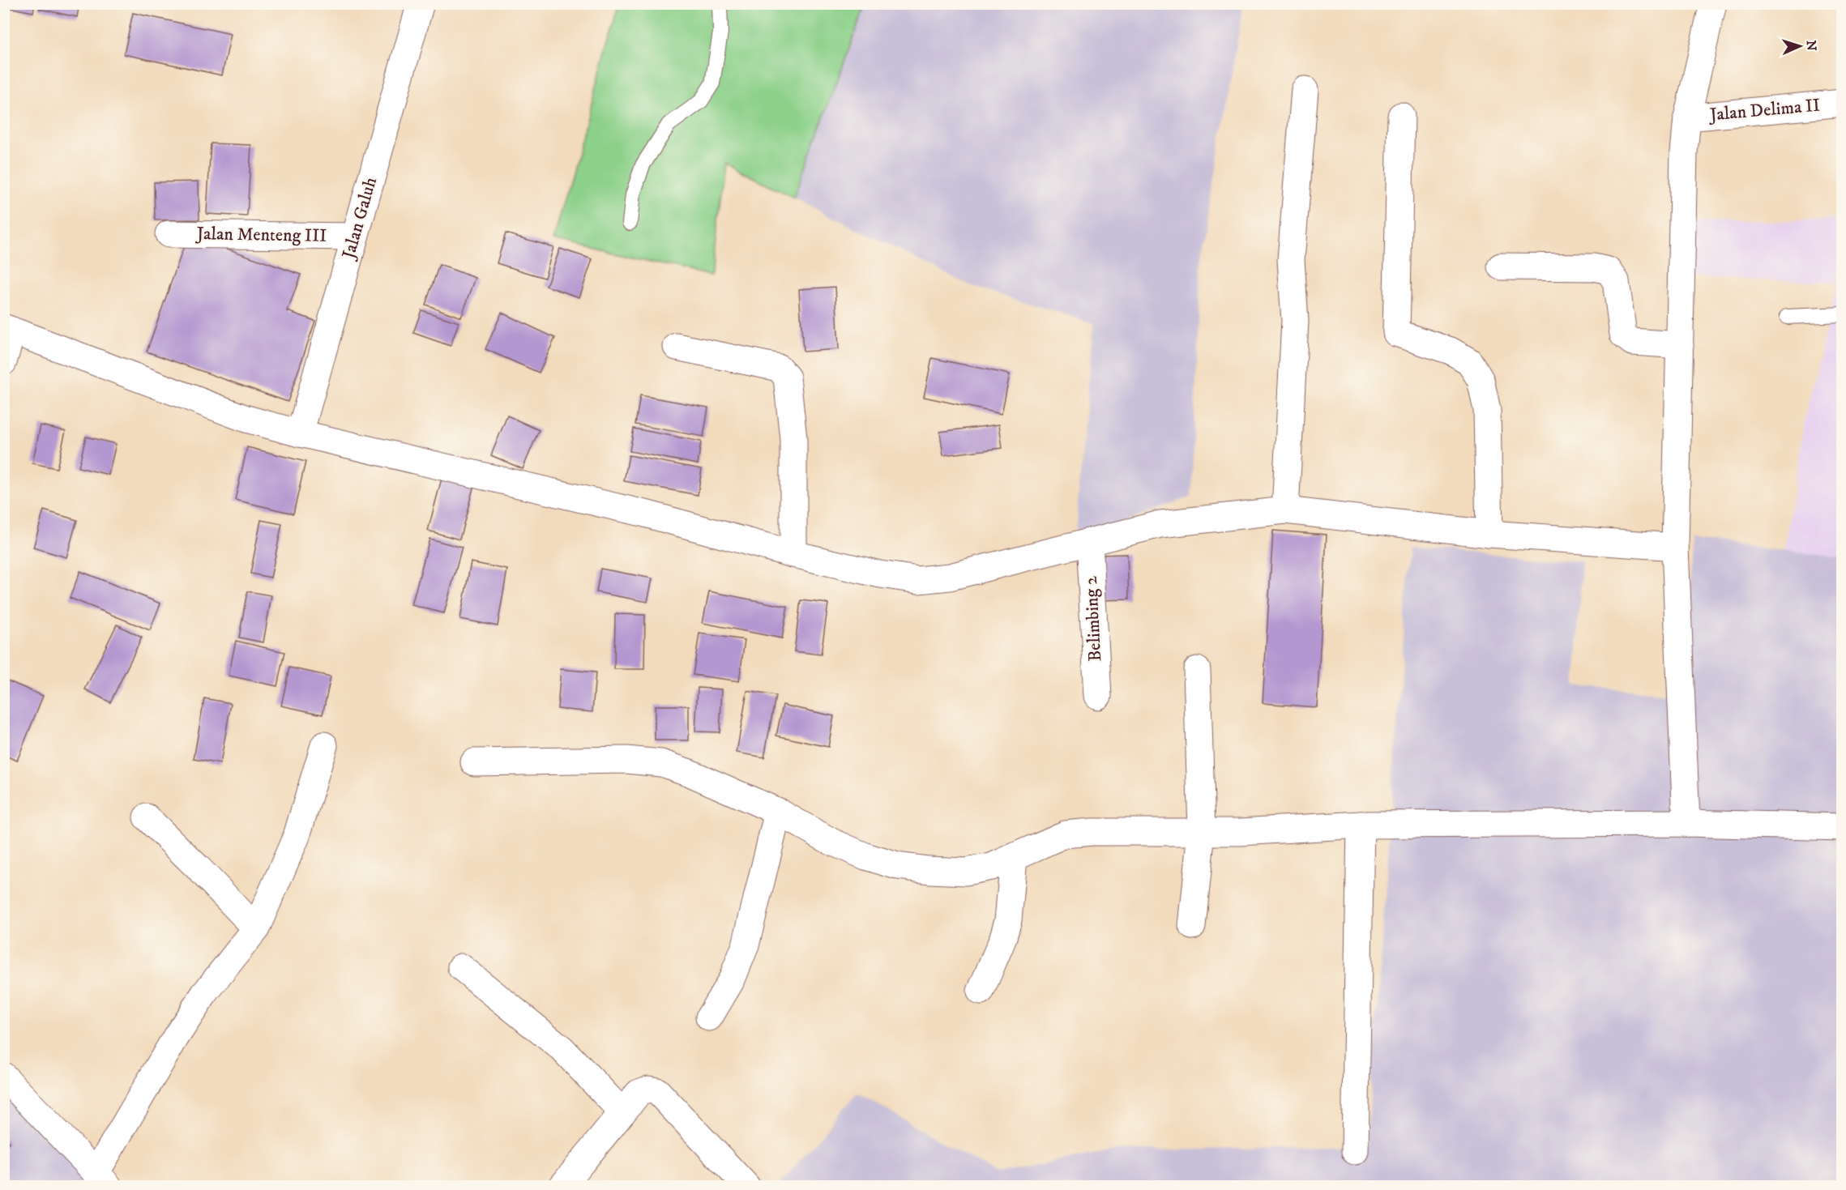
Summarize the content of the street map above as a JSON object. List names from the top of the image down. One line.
{"streets":{"street":["Jalan Delima II","Jalan Galuh","Jalan Menteng III","Belimbing 2"]},"crossings":[["Jalan Galuh","Jalan Menteng III"]],"north":"right"}
